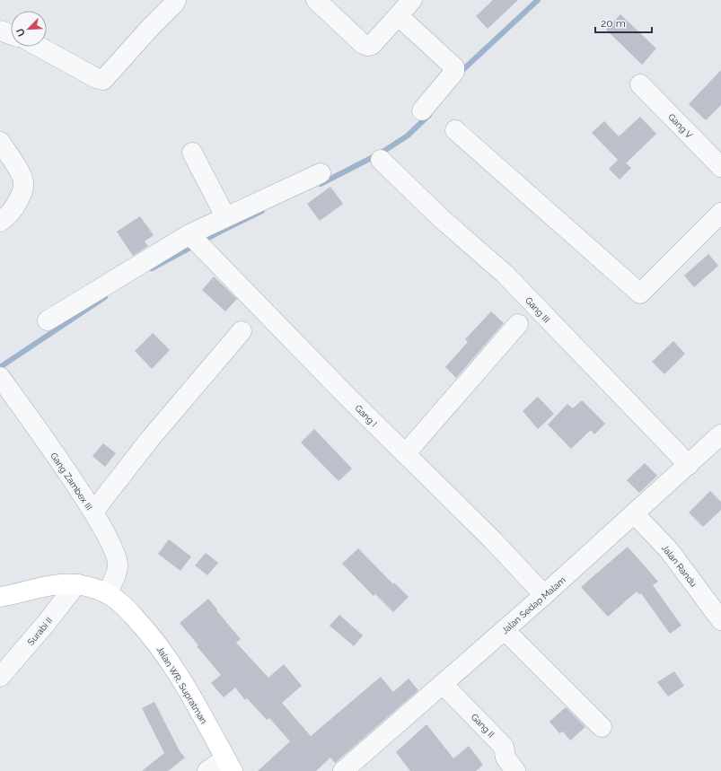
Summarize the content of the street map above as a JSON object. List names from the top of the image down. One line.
{"streets":{"main road":["Jalan WR. Supratman"],"street":["Gang V","Gang III","Gang I","Gang Zambex III","Jalan Randu","Jalan Sedap Malam","Surabi II","Gang II"]},"crossings":[["Gang III","Jalan Sedap Malam"],["Gang I","Jalan Sedap Malam"],["Gang Zambex III","Jalan WR. Supratman"],["Jalan Randu","Jalan Sedap Malam"],["Jalan Sedap Malam","Gang II"],["Surabi II","Jalan WR. Supratman"]],"scale_bar":"20 m","north":"bottom left"}
